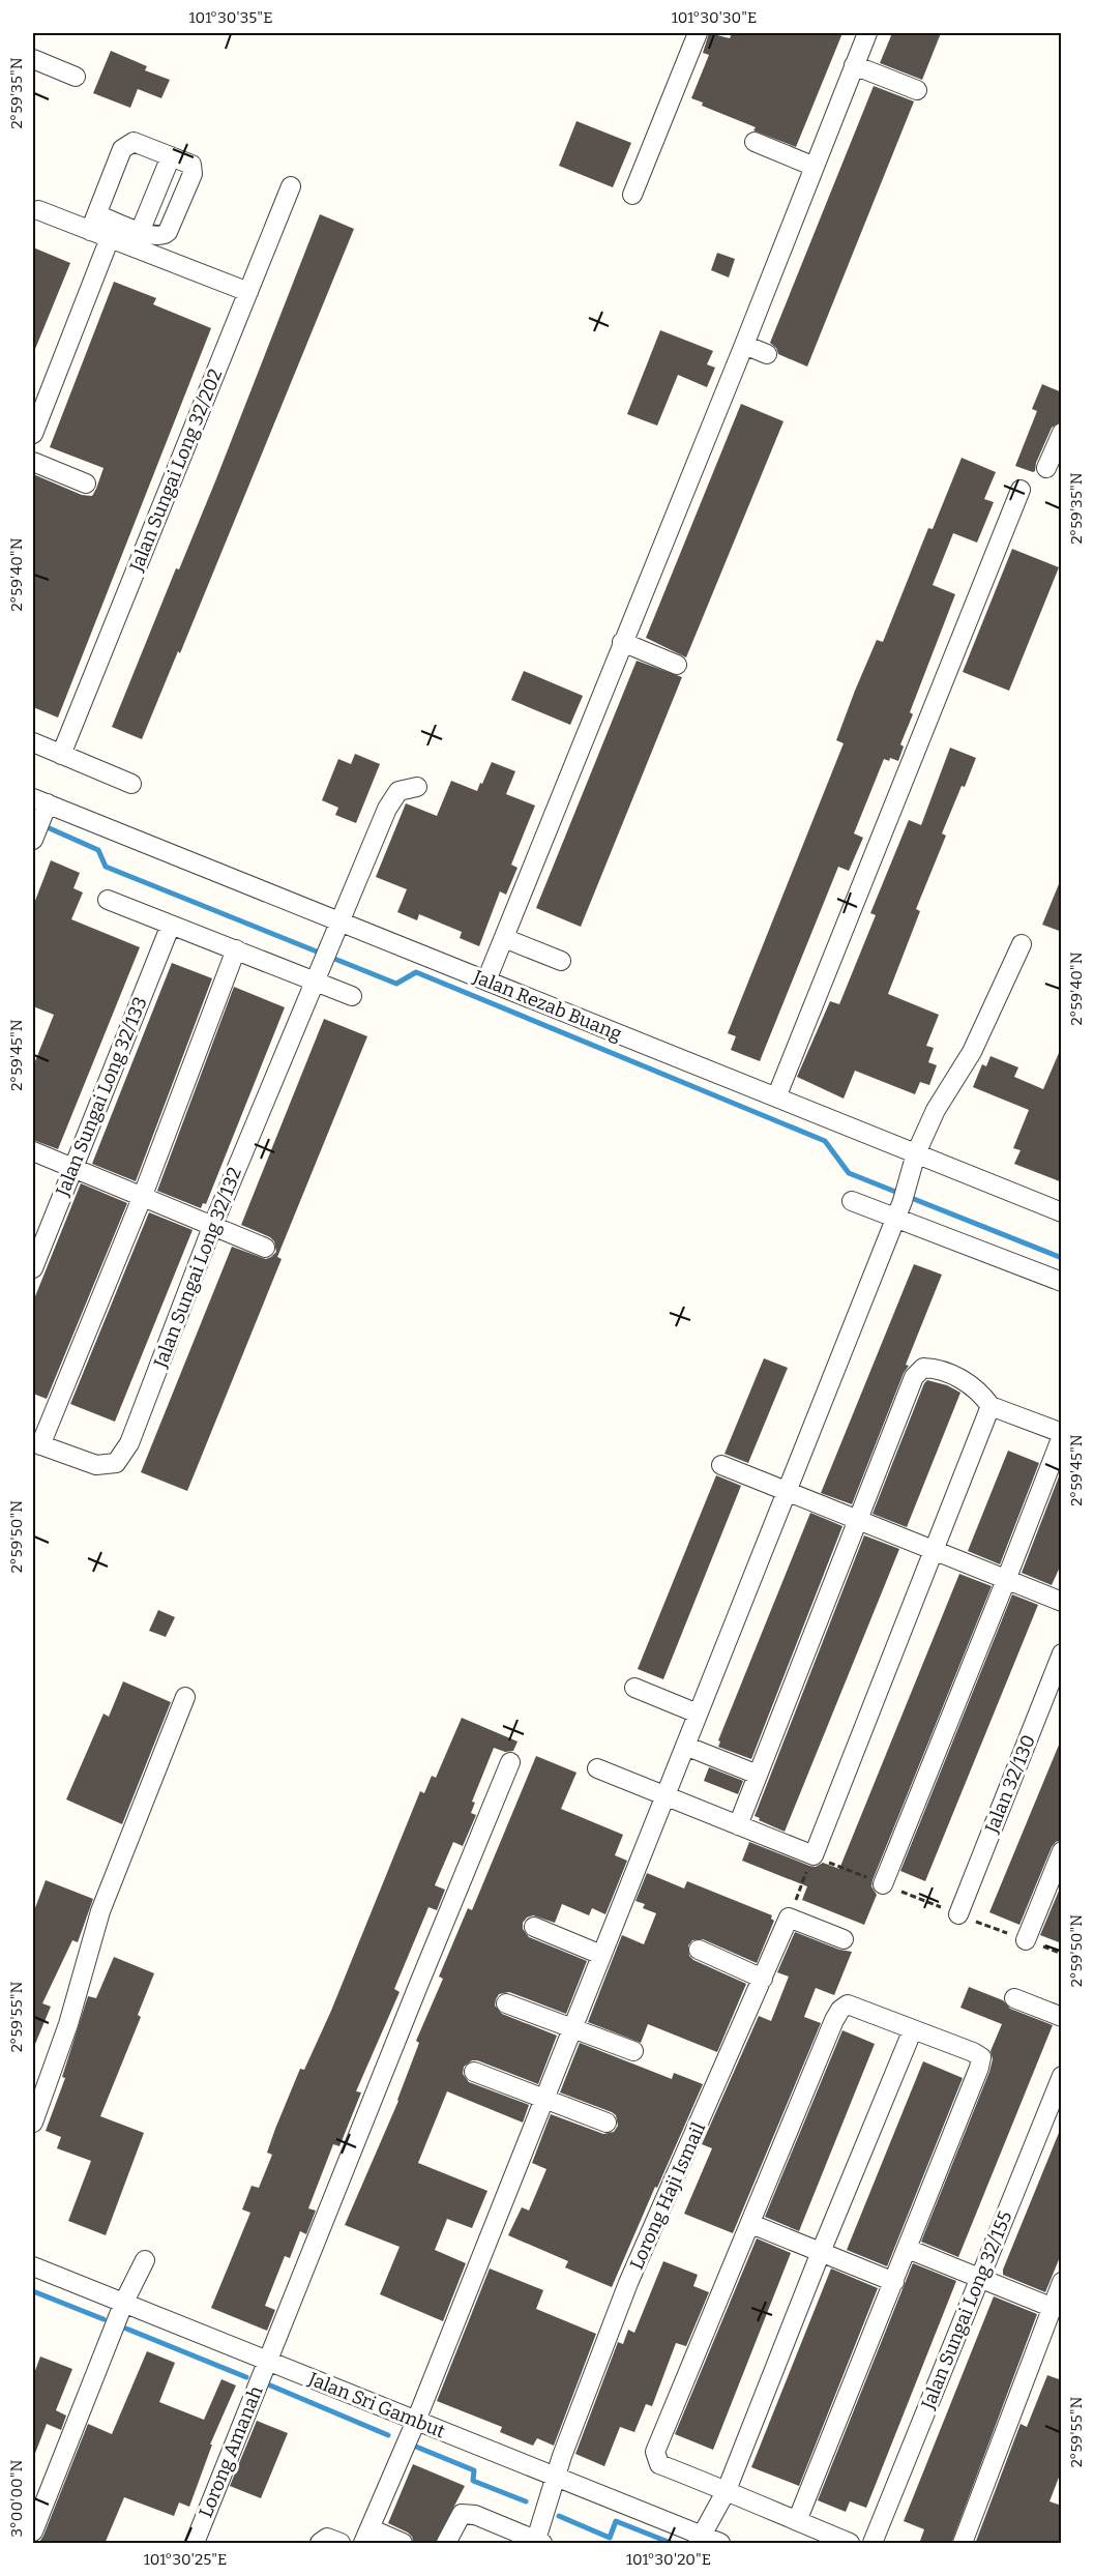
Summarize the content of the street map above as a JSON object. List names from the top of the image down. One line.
{"streets":{"street":["Jalan Sungai Long 32/202","Jalan Rezab Buang","Jalan Sungai Long 32/133","Jalan Sungai Long 32/132","Jalan 32/130","Lorong Haji Ismail","Jalan Sungai Long 32/155","Jalan Sri Gambut","Lorong Amanah"]},"crossings":[["Jalan Rezab Buang","Jalan Sungai Long 32/132"],["Lorong Haji Ismail","Jalan Sri Gambut"],["Jalan Sri Gambut","Lorong Amanah"]],"coordinates":["101°30'35\"E","101°30'30\"E","2°59'35\"N","2°59'40\"N","2°59'45\"N","2°59'50\"N","2°59'55\"N","3°00'00\"N","101°30'25\"E","101°30'20\"E"]}
